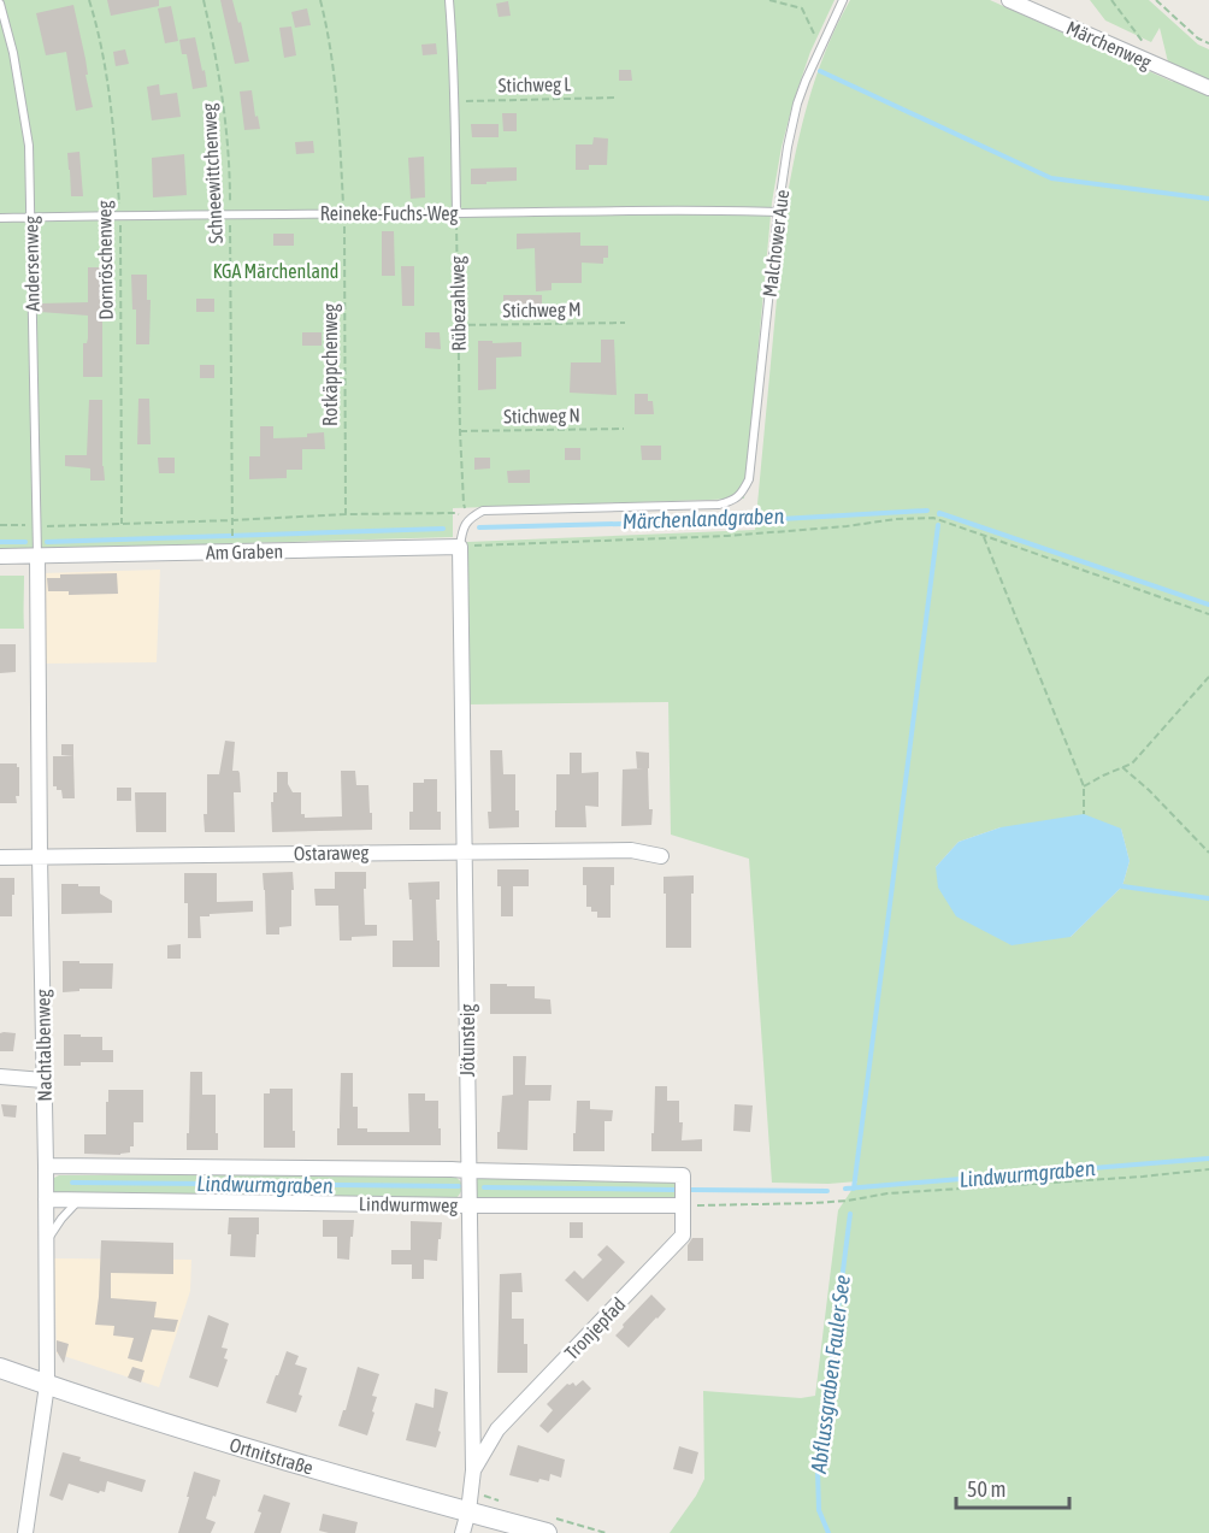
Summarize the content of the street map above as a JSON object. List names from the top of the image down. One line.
{"streets":{"street":["Märchenweg","Am Graben","Ostaraweg","Jötunsteig","Nachtalbenweg","Lindwurmweg","Tronjepfad","Ortnitstraße"],"lane":["Reineke-Fuchs-Weg","Malchower Aue","Andersenweg"],"path":["Stichweg L","Schneewittchenweg","Dornröschenweg","Rübezahlweg","Stichweg M","Rotkäppchenweg","Stichweg N"]},"crossings":[["Schneewittchenweg","Reineke-Fuchs-Weg"],["Schneewittchenweg","Am Graben"],["Reineke-Fuchs-Weg","Malchower Aue"],["Reineke-Fuchs-Weg","Dornröschenweg"],["Reineke-Fuchs-Weg","Andersenweg"],["Reineke-Fuchs-Weg","Rübezahlweg"],["Reineke-Fuchs-Weg","Rotkäppchenweg"],["Malchower Aue","Rübezahlweg"],["Malchower Aue","Am Graben"],["Dornröschenweg","Am Graben"],["Andersenweg","Am Graben"],["Andersenweg","Nachtalbenweg"],["Rübezahlweg","Stichweg M"],["Rübezahlweg","Stichweg N"],["Rübezahlweg","Am Graben"],["Rotkäppchenweg","Am Graben"],["Am Graben","Jötunsteig"],["Am Graben","Nachtalbenweg"],["Ostaraweg","Jötunsteig"],["Ostaraweg","Nachtalbenweg"],["Jötunsteig","Lindwurmweg"],["Jötunsteig","Tronjepfad"],["Jötunsteig","Ortnitstraße"],["Nachtalbenweg","Lindwurmweg"],["Nachtalbenweg","Ortnitstraße"],["Lindwurmweg","Tronjepfad"]],"water":["Märchenlandgraben","Lindwurmgraben","Abflussgraben Fauler See"],"parks":["KGA Märchenland"],"scale_bar":"50 m"}
